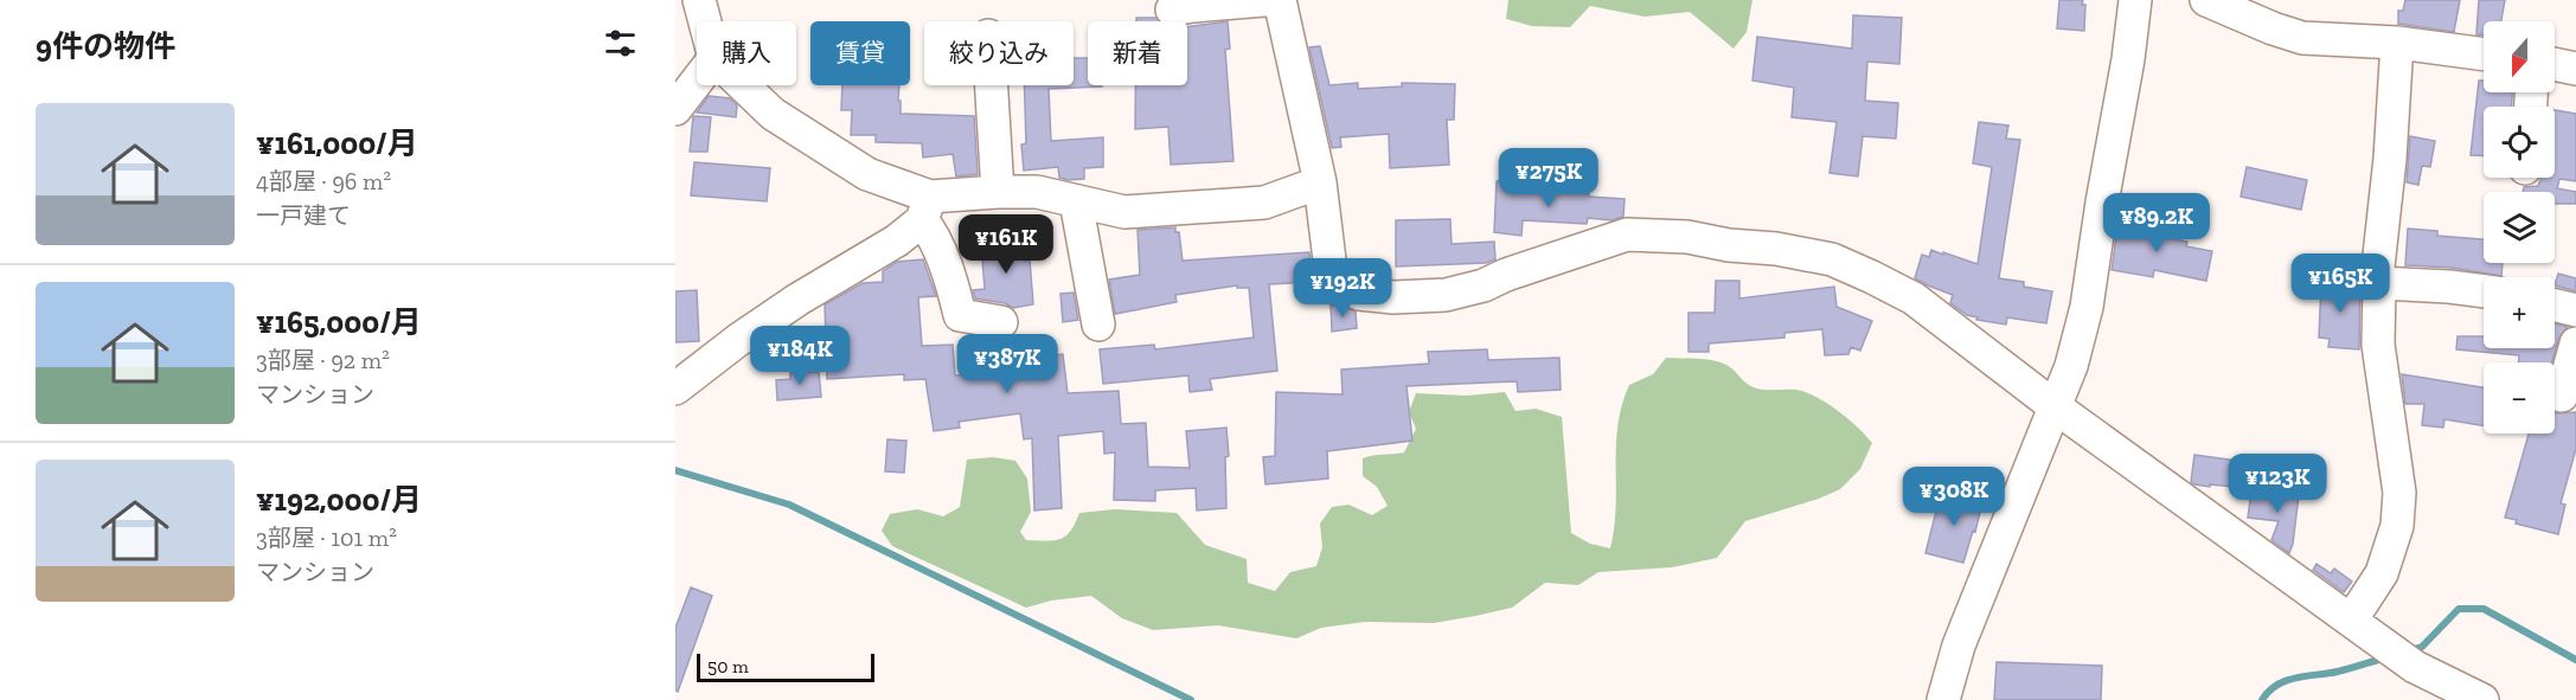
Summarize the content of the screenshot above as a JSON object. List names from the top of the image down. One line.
{"scale_bar":"50 m","north":"bottom","page":{"heading":"9件の物件","map_buttons":["+","−"],"chip":["購入","賃貸","絞り込み","新着"],"list":[{"name":"¥161,000/月","note":"4部屋 · 96 m² · 一戸建て"},{"name":"¥165,000/月","note":"3部屋 · 92 m² · マンション"},{"name":"¥192,000/月","note":"3部屋 · 101 m² · マンション"}],"price":["¥275K","¥89.2K","¥161K","¥165K","¥192K","¥184K","¥387K","¥123K","¥308K"],"scale":"50 m"}}
